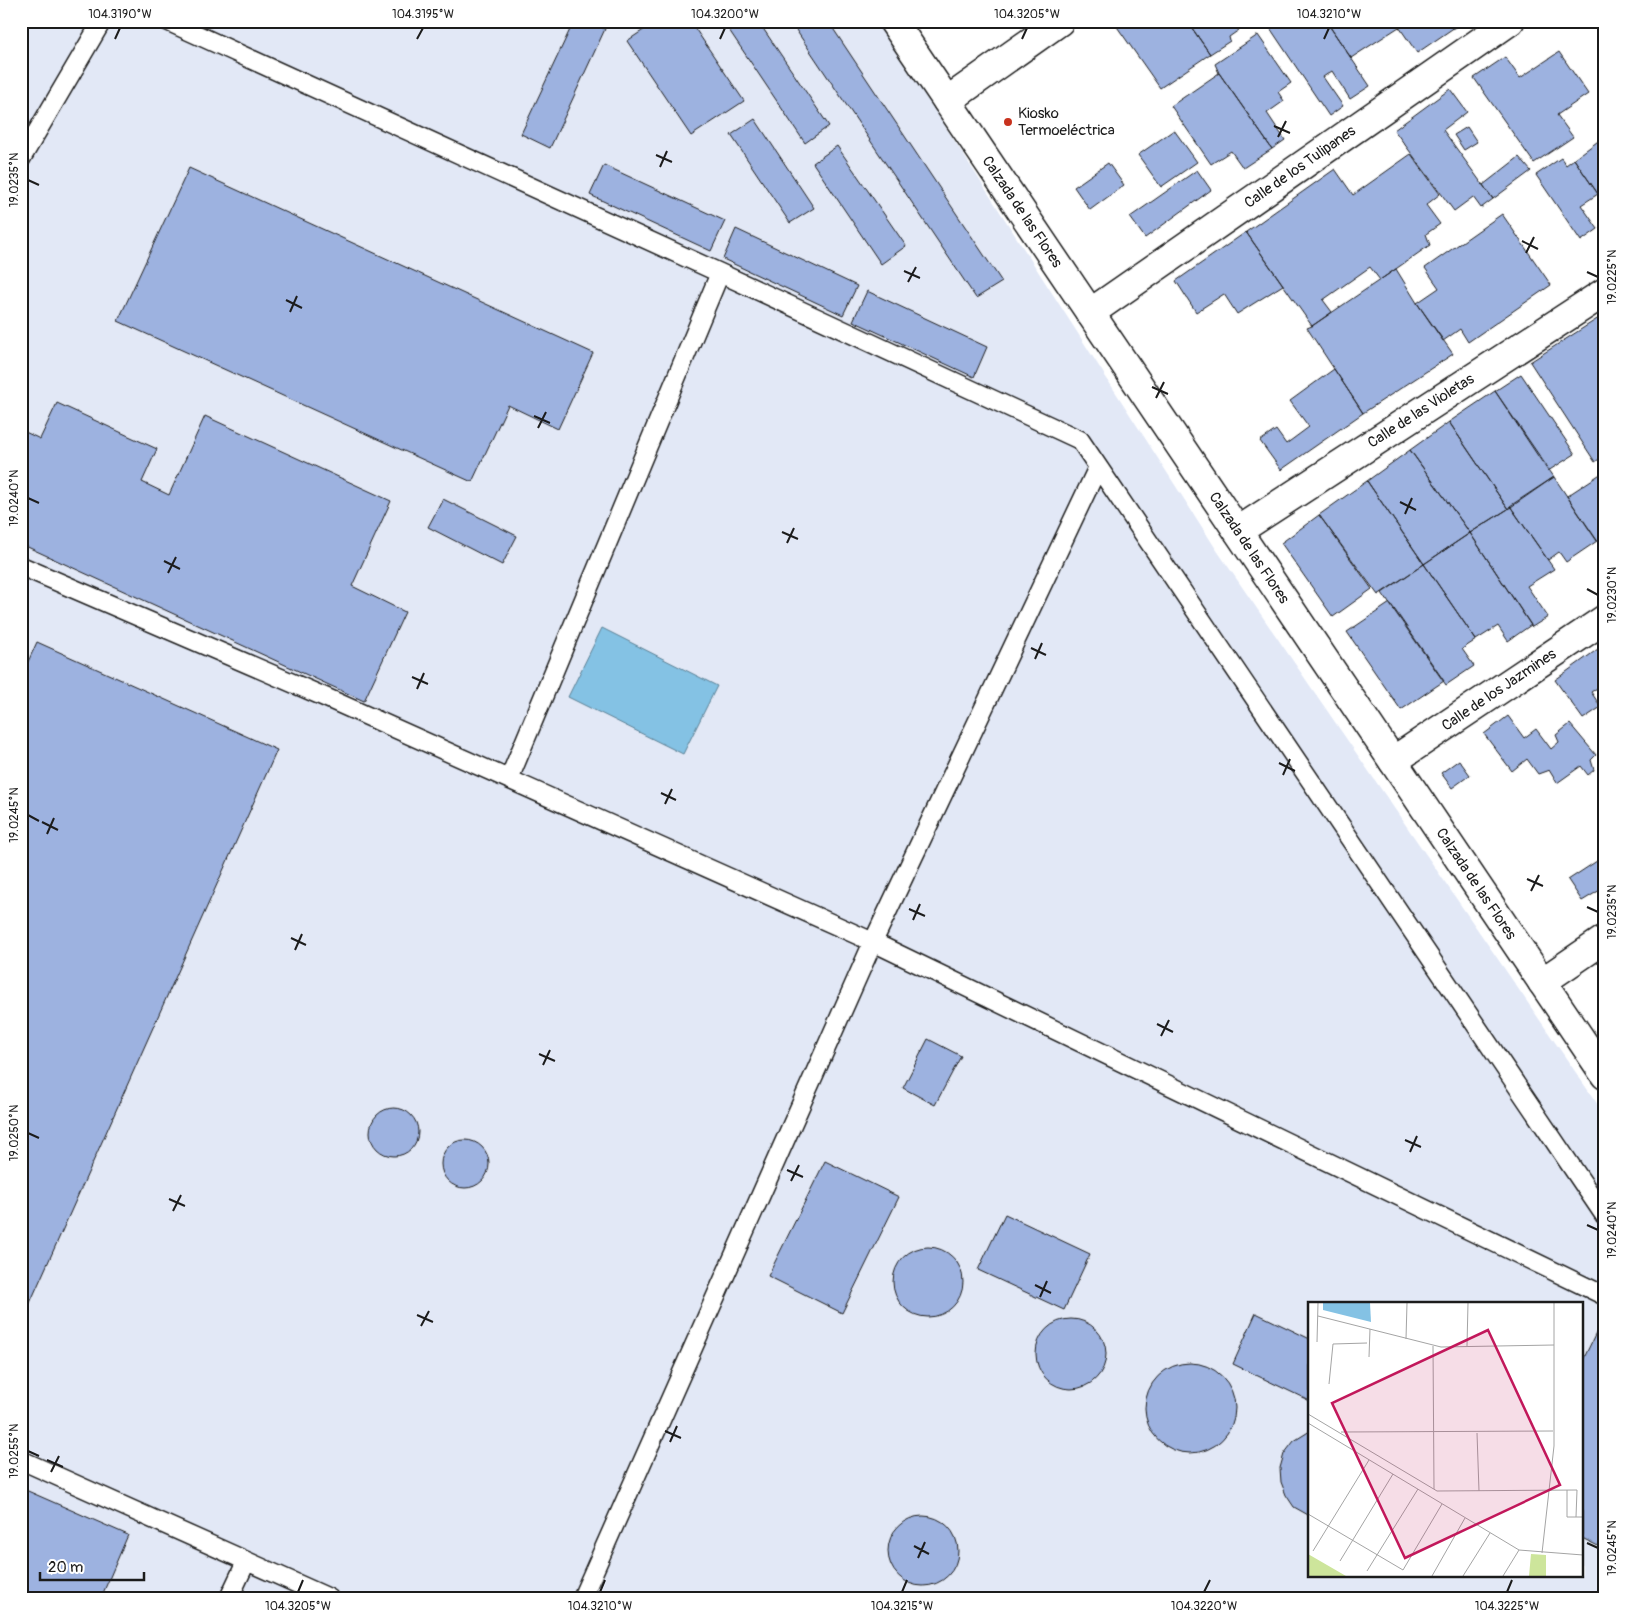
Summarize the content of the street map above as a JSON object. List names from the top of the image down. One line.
{"streets":{"street":["Calle de los Tulipanes","Calzada de las Flores","Calle de las Violetas","Calle de los Jazmines"]},"crossings":[["Calle de los Tulipanes","Calzada de las Flores"],["Calzada de las Flores","Calle de las Violetas"],["Calzada de las Flores","Calle de los Jazmines"]],"places":["Kiosko Termoeléctrica"],"scale_bar":"20 m","coordinates":["104.3190°W","104.3195°W","104.3200°W","104.3205°W","104.3210°W","19.0235°N","19.0225°N","19.0240°N","19.0230°N","19.0245°N","19.0250°N","19.0255°N","104.3215°W","104.3220°W","104.3225°W"]}
